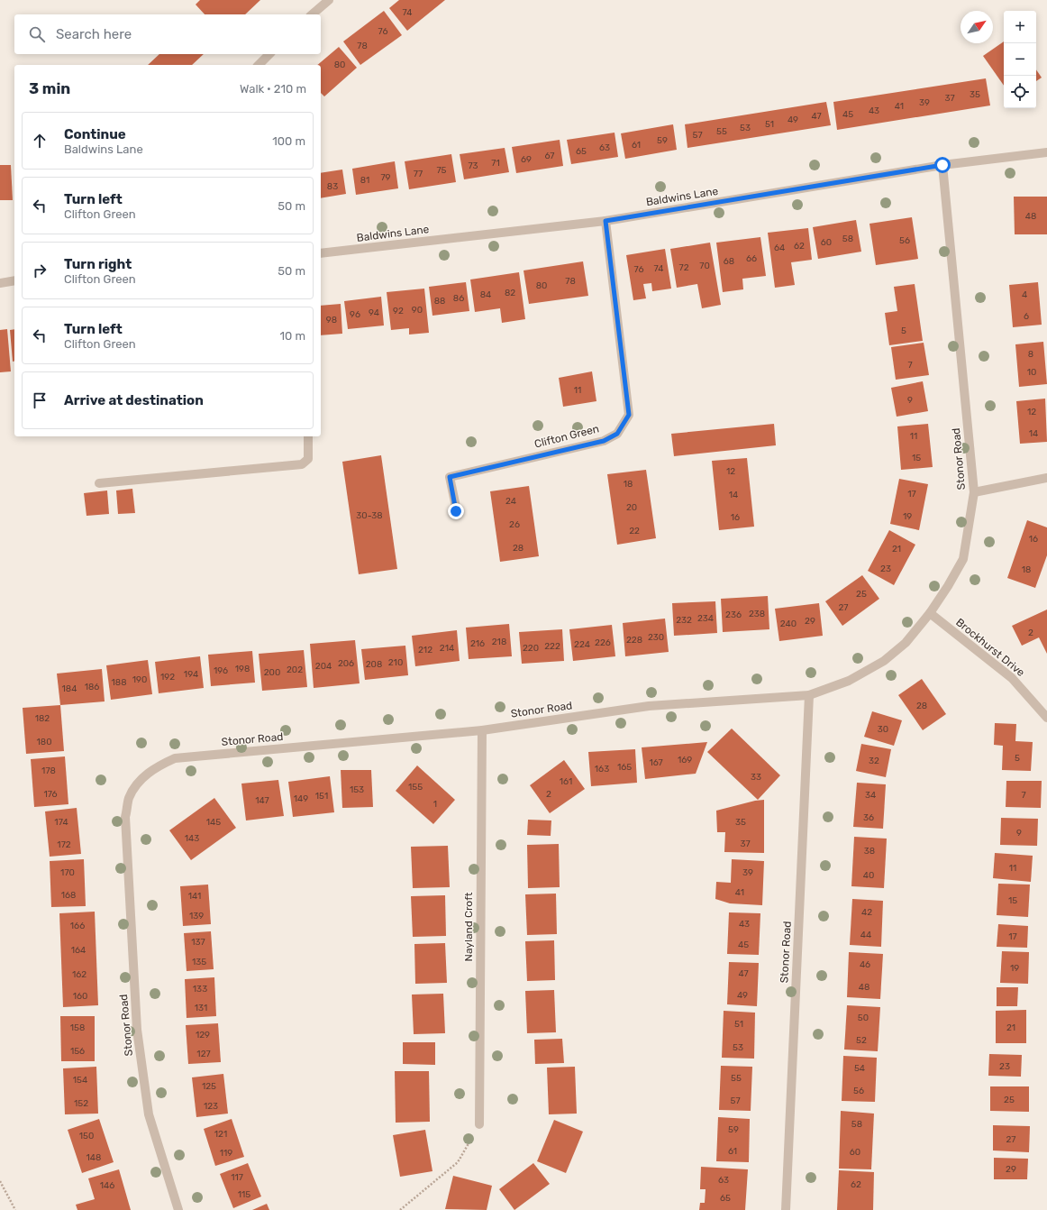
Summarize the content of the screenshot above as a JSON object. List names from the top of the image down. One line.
{"streets":{"street":["Baldwins Lane","Clifton Green","Stonor Road","Brockhurst Drive","Nayland Croft"]},"crossings":[["Baldwins Lane","Clifton Green"],["Baldwins Lane","Stonor Road"],["Stonor Road","Brockhurst Drive"],["Stonor Road","Nayland Croft"]],"house_numbers":["74","76","78","80","35","37","39","41","43","45","47","49","51","53","55","57","59","61","63","65","67","69","71","73","75","77","79","81","83","48","58","56","60","62","64","66","68","70","72","74","76","78","80","82","84","4","86","88","90","92","94","96","6","98","5","8","7","10","11","9","12","14","11","15","12","18","17","14","24","20","30-38","19","16","26","22","16","28","21","23","18","25","27","238","236","234","232","29","240","2","230","228","218","226","216","224","222","214","220","212","210","206","208","204","198","202","196","200","194","192","190","188","186","184","28","182","30","180","5","169","32","167","165","163","178","33","161","155","153","176","2","34","7","151","149","147","1","36","174","145","35","9","143","37","172","38","11","170","39","40","41","168","141","15","42","139","43","166","44","17","137","45","164","135","46","19","47","162","48","133","49","160","131","50","51","158","21","129","52","53","156","127","23","54","55","154","125","56","25","57","152","123","58","59","121","150","27","61","60","119","148","29","117","63","62","146","115","65"],"north":"top right","page":{"map_buttons":["+","−"],"search":"Search here","heading":["3 min","Walk · 210 m"],"list":[["Continue","Baldwins Lane","100 m"],["Turn left","Clifton Green","50 m"],["Turn right","Clifton Green","50 m"],["Turn left","Clifton Green","10 m"],"Arrive at destination"]}}
